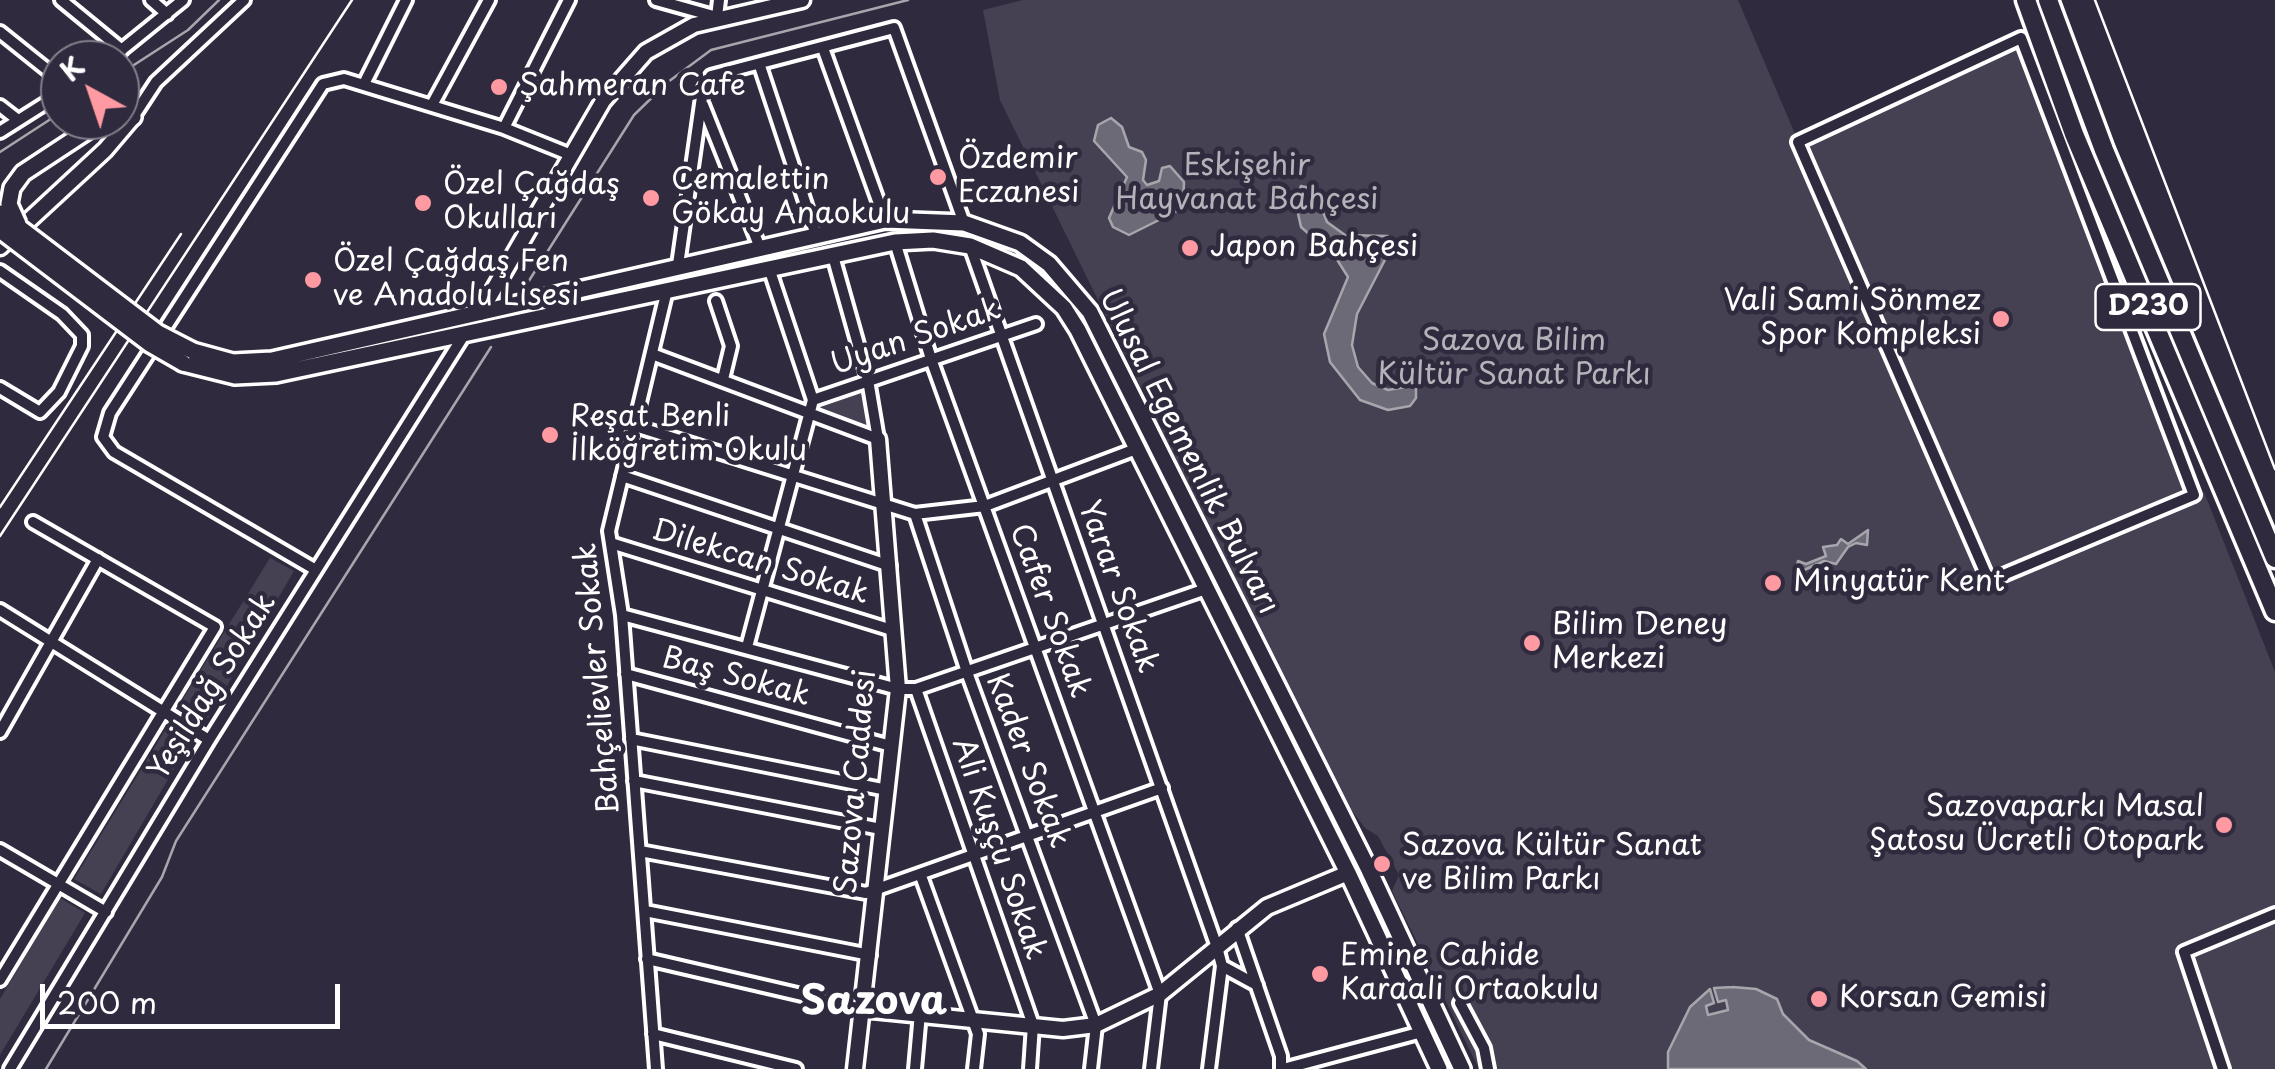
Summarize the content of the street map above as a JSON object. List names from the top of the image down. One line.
{"streets":{"highway":["D230"],"main road":["Ulusal Egemenlik Bulvarı"],"street":["Uyan Sokak","Dilekcan Sokak","Yarar Sokak","Cafer Sokak","Baş Sokak","Bahçelievler Sokak","Yeşildağ Sokak","Kader Sokak","Sazova Caddesi","Ali Kuşçu Sokak"]},"crossings":[["Uyan Sokak","Yarar Sokak"],["Uyan Sokak","Cafer Sokak"],["Ulusal Egemenlik Bulvarı","Yarar Sokak"],["Ulusal Egemenlik Bulvarı","Cafer Sokak"],["Ulusal Egemenlik Bulvarı","Bahçelievler Sokak"],["Ulusal Egemenlik Bulvarı","Yeşildağ Sokak"],["Dilekcan Sokak","Bahçelievler Sokak"],["Dilekcan Sokak","Sazova Caddesi"],["Baş Sokak","Bahçelievler Sokak"],["Baş Sokak","Sazova Caddesi"]],"districts":["Sazova"],"parks":["Eskişehir Hayvanat Bahçesi","Sazova Bilim Kültür Sanat Parkı"],"places":["Şahmeran Cafe","Özdemir Eczanesi","Cemalettin Gökay Anaokulu","Özel Çağdaş Okulları","Japon Bahçesi","Özel Çağdaş Fen ve Anadolu Lisesi","Vali Sami Sönmez Spor Kompleksi","Reşat Benli İlköğretim Okulu","Minyatür Kent","Bilim Deney Merkezi","Sazovaparkı Masal Şatosu Ücretli Otopark","Sazova Kültür Sanat ve Bilim Parkı","Emine Cahide Karaali Ortaokulu","Korsan Gemisi"],"scale_bar":"200 m","north":"top left"}
